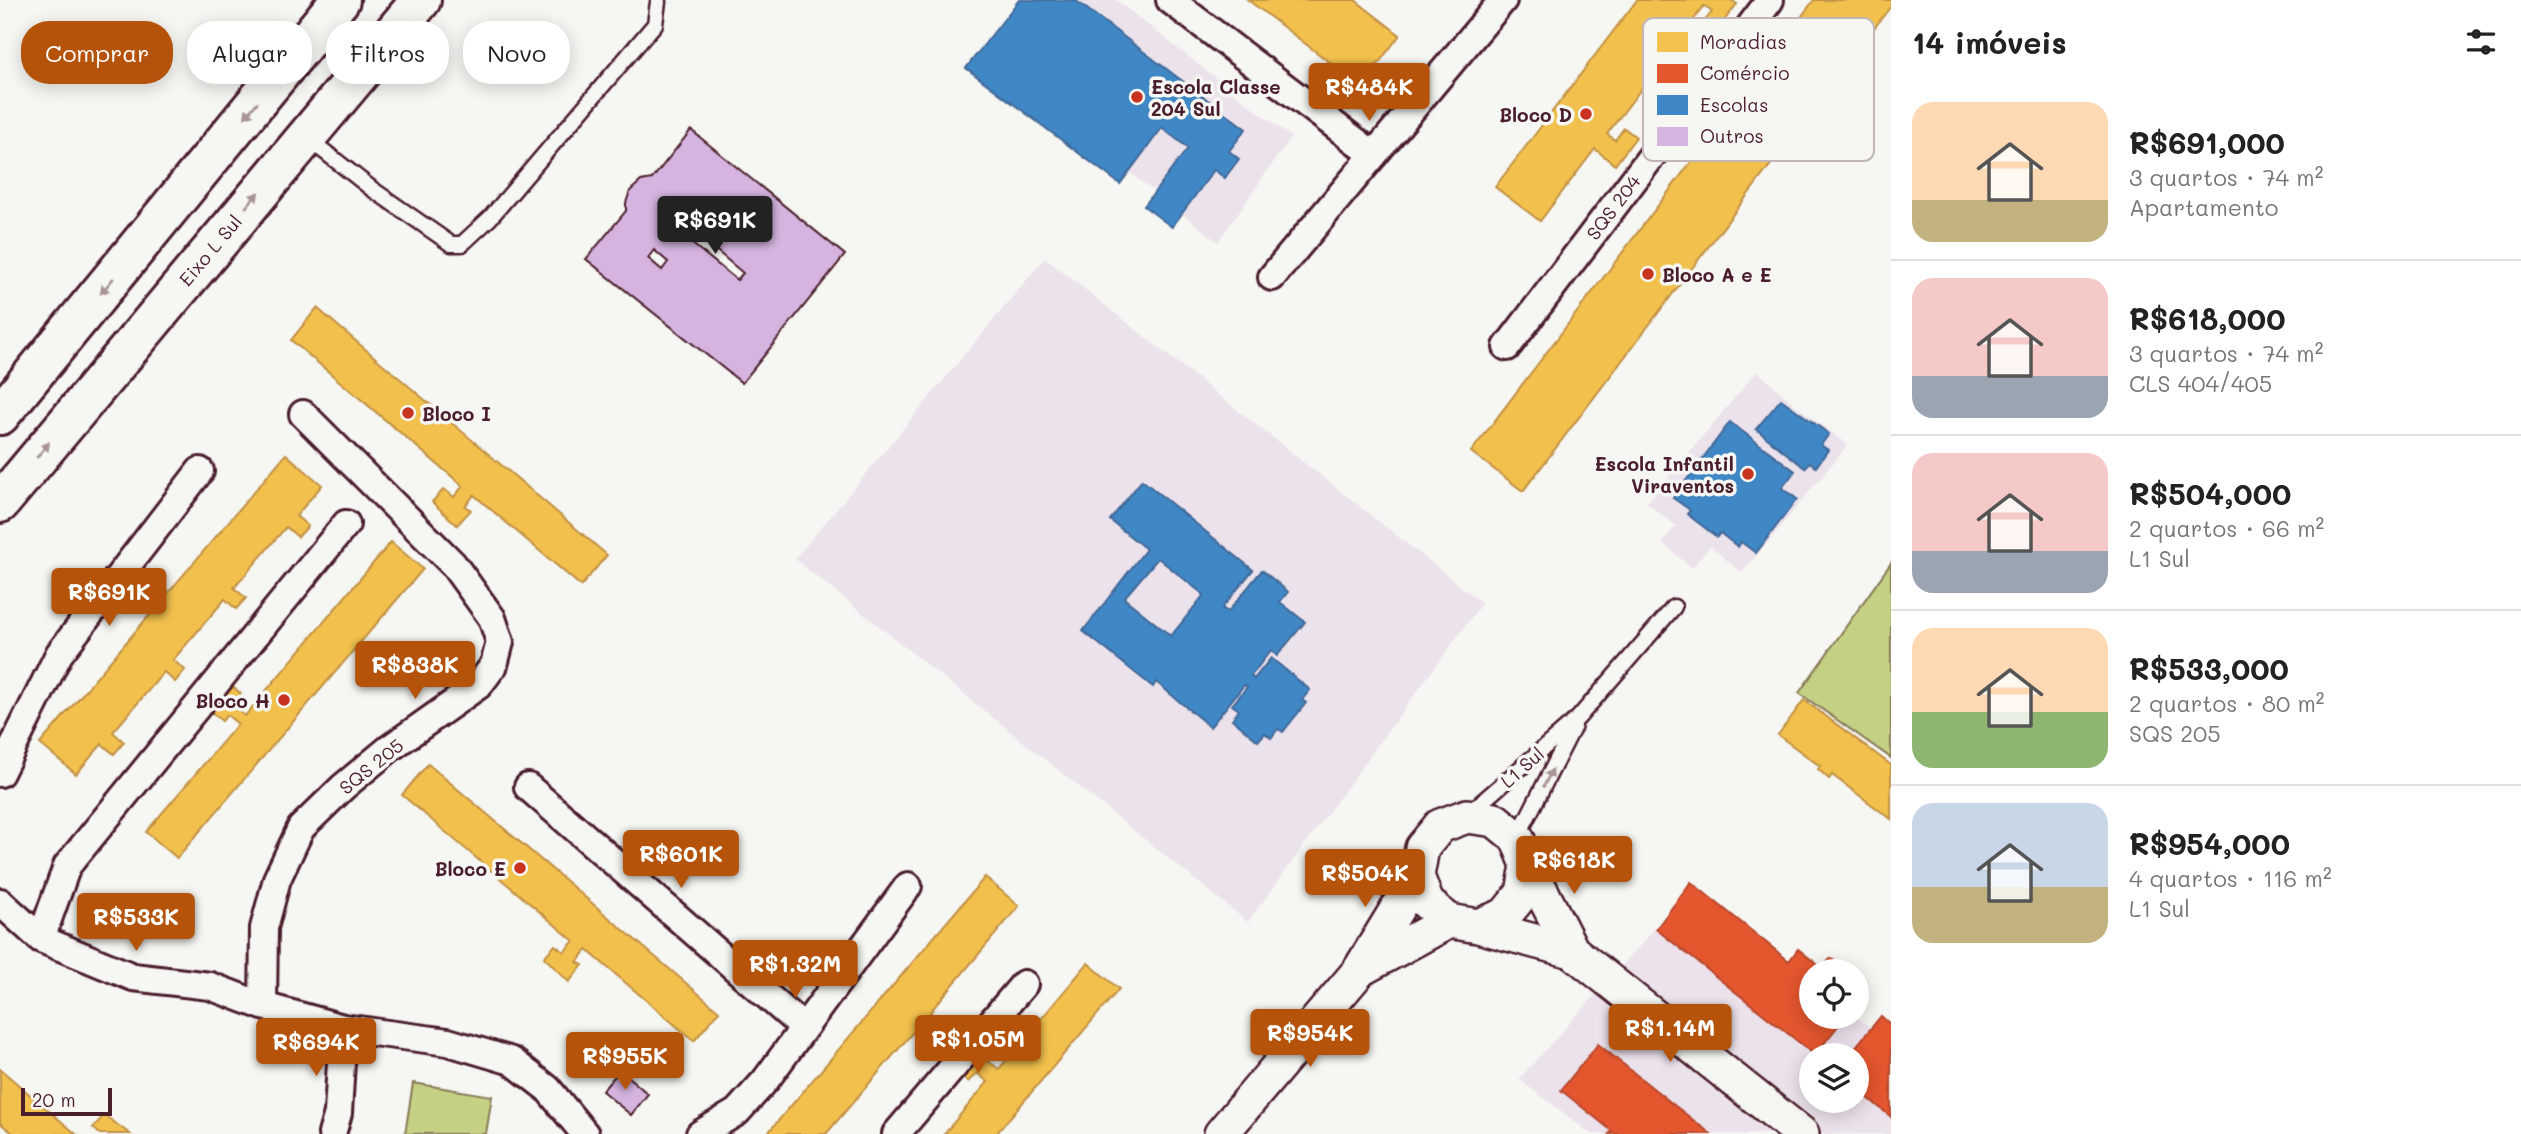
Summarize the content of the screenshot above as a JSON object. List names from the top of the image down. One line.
{"streets":{"main road":["Eixo L Sul"],"street":["SQS 204","SQS 205"],"lane":["L1 Sul"]},"places":["Escola Classe 204 Sul","Bloco D","Bloco A e E","Bloco I","Escola Infantil Viraventos","Bloco H","Bloco E"],"legend":["Moradias","Comércio","Escolas","Outros"],"scale_bar":"20 m","page":{"heading":"14 imóveis","chip":["Comprar","Alugar","Filtros","Novo"],"price":["R$484K","R$691K","R$691K","R$838K","R$601K","R$618K","R$504K","R$533K","R$1.32M","R$1.14M","R$954K","R$1.05M","R$694K","R$955K"],"list":[{"name":"R$691,000","note":"3 quartos · 74 m² · Apartamento"},{"name":"R$618,000","note":"3 quartos · 74 m² · CLS 404/405"},{"name":"R$504,000","note":"2 quartos · 66 m² · L1 Sul"},{"name":"R$533,000","note":"2 quartos · 80 m² · SQS 205"},{"name":"R$954,000","note":"4 quartos · 116 m² · L1 Sul"}],"scale":"20 m"}}
